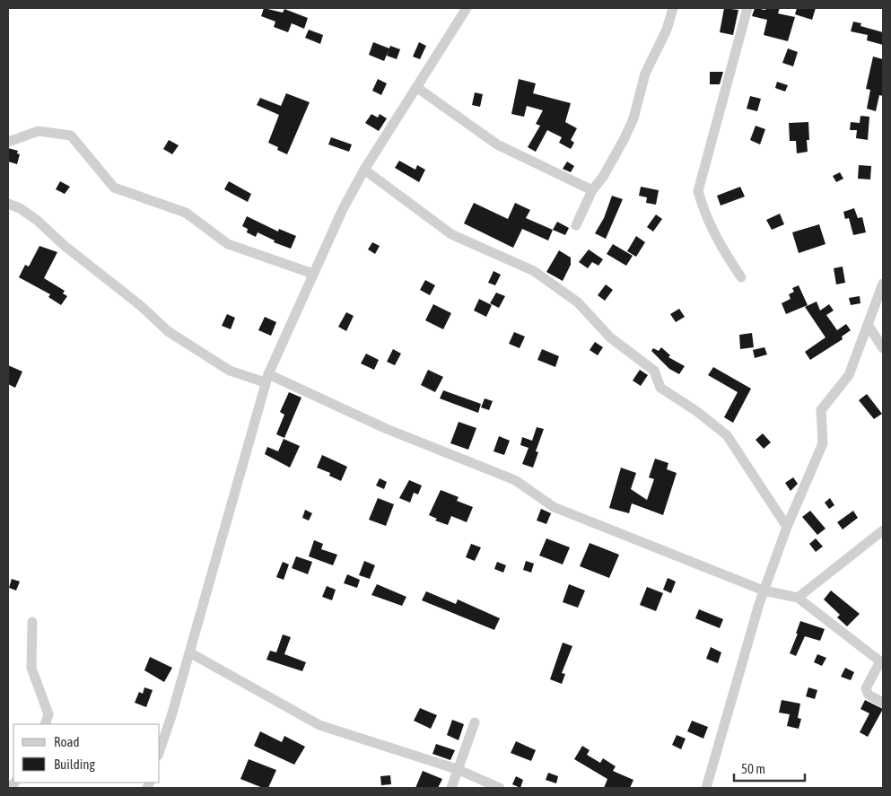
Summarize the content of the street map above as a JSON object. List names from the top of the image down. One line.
{"legend":["Road","Building"],"scale_bar":"50 m"}
